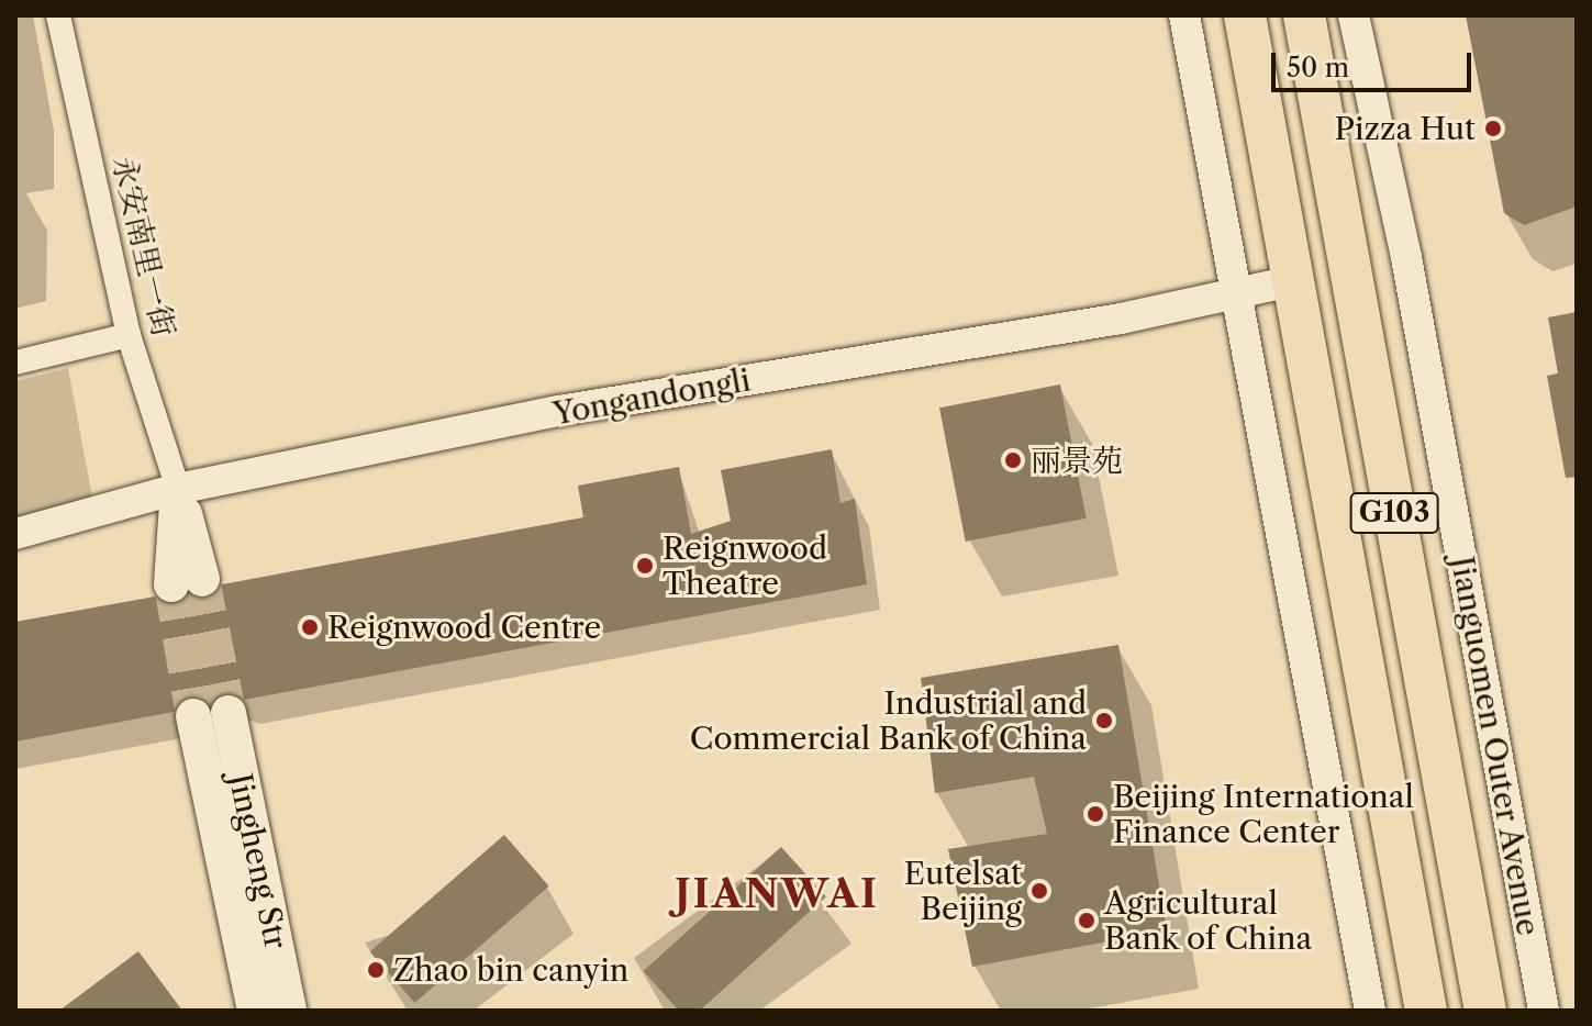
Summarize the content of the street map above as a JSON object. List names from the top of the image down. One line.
{"streets":{"highway":["G103","Jianguomen Outer Avenue"],"main road":["Jingheng Str"],"street":["永安南里一街","Yongandongli"]},"crossings":[["永安南里一街","Yongandongli"],["Yongandongli","G103"]],"districts":["JIANWAI"],"places":["Pizza Hut","丽景苑","Reignwood Theatre","Reignwood Centre","Industrial and Commercial Bank of China","Beijing International Finance Center","Eutelsat Beijing","Agricultural Bank of China","Zhao bin canyin"],"scale_bar":"50 m"}
